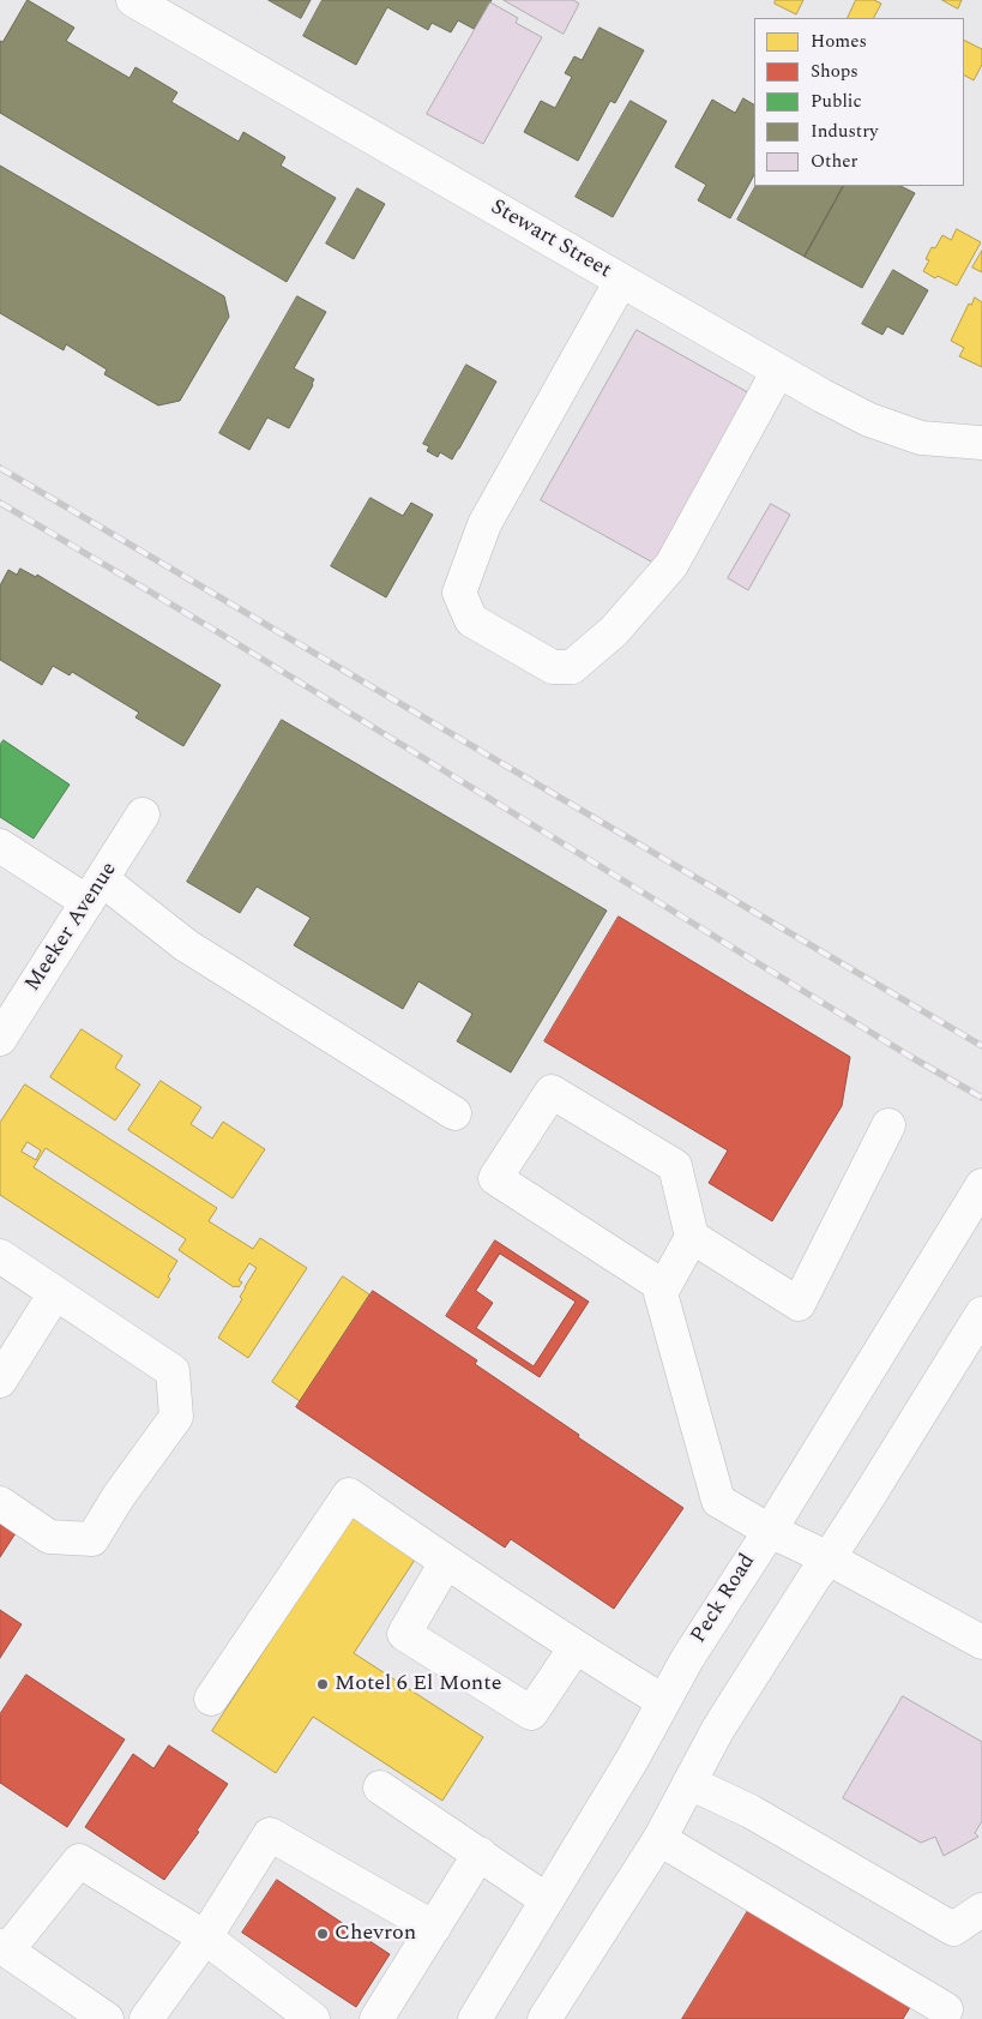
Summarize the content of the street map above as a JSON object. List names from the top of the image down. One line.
{"streets":{"main road":["Stewart Street","Meeker Avenue","Peck Road"]},"places":["Motel 6 El Monte","Chevron"],"legend":["Homes","Shops","Public","Industry","Other"]}
